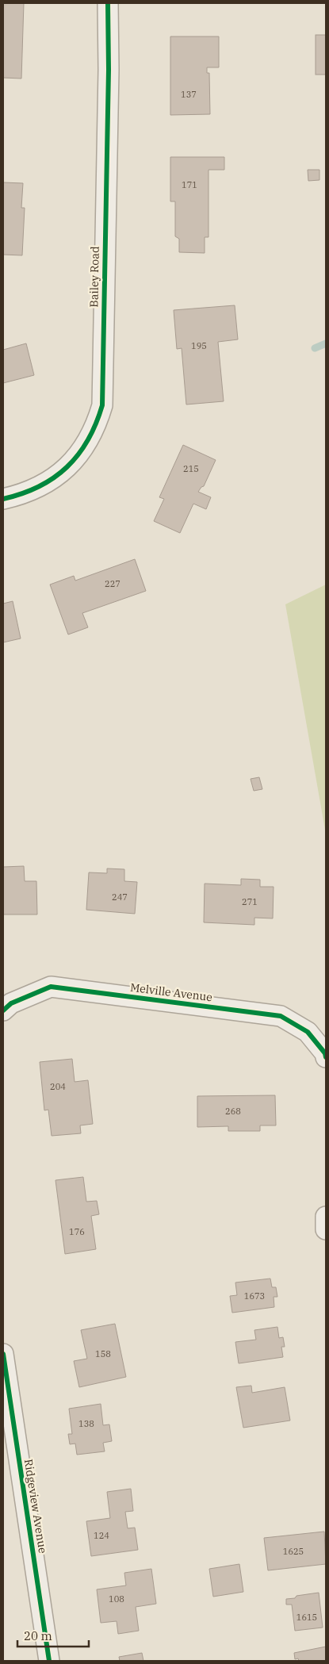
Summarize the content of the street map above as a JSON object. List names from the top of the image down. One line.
{"streets":{"street":["Bailey Road","Melville Avenue","Ridgeview Avenue"]},"house_numbers":["137","171","195","215","227","247","271","204","268","176","1673","158","138","124","1625","108","1615"],"scale_bar":"20 m"}
